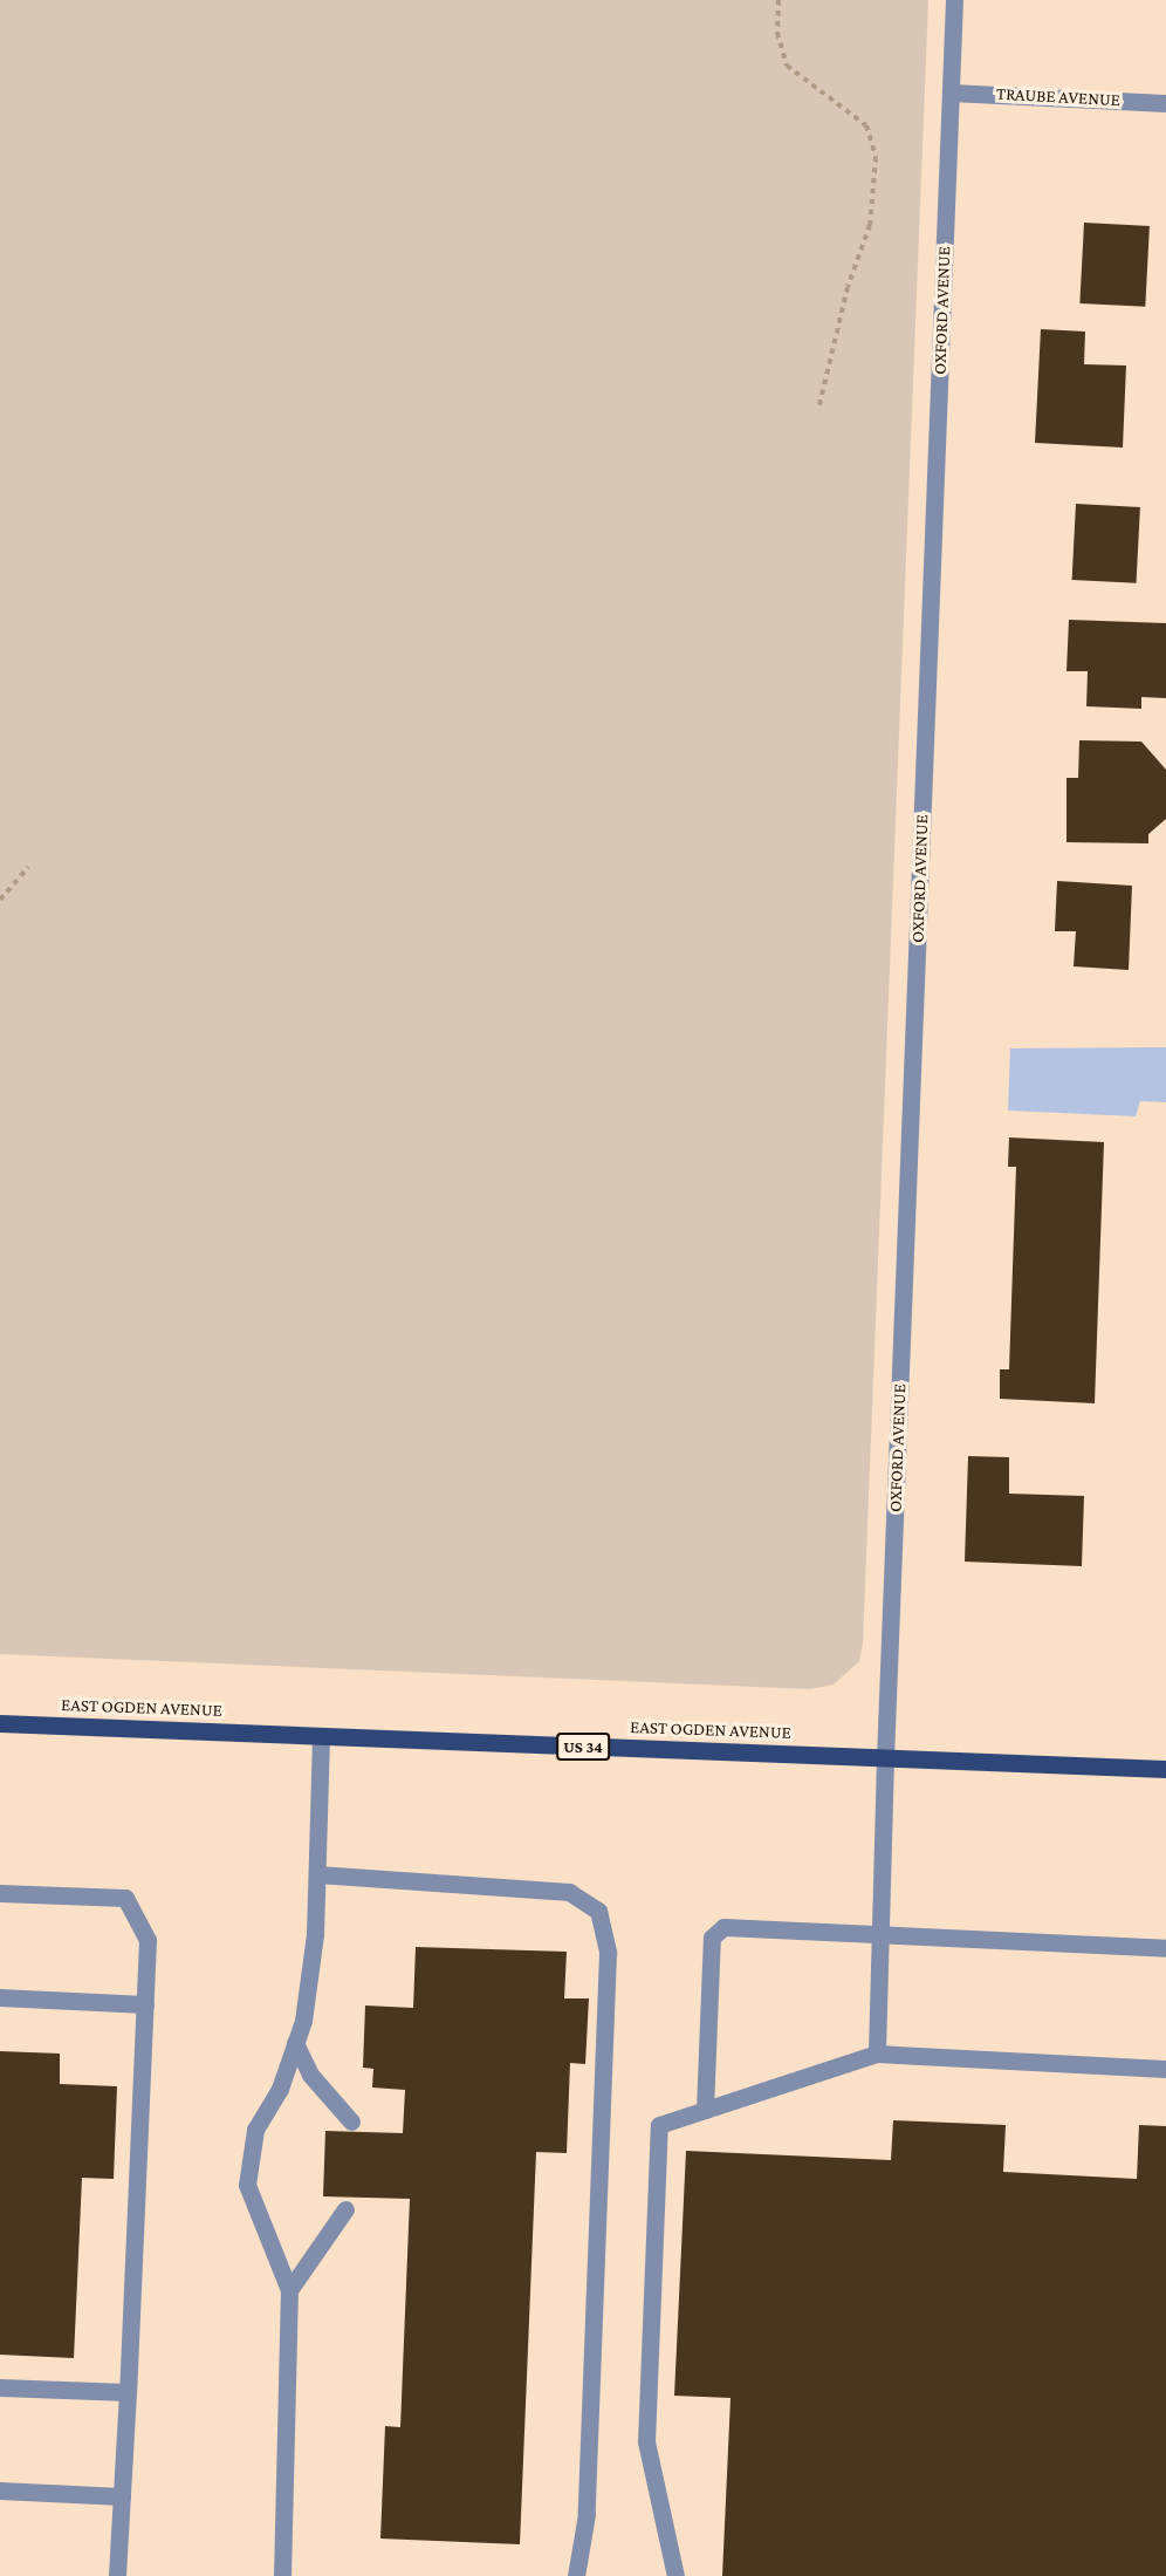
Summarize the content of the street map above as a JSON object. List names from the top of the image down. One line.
{"streets":{"main road":["EAST OGDEN AVENUE","US 34"],"street":["TRAUBE AVENUE","OXFORD AVENUE"]},"crossings":[["TRAUBE AVENUE","OXFORD AVENUE"],["OXFORD AVENUE","EAST OGDEN AVENUE"]]}
